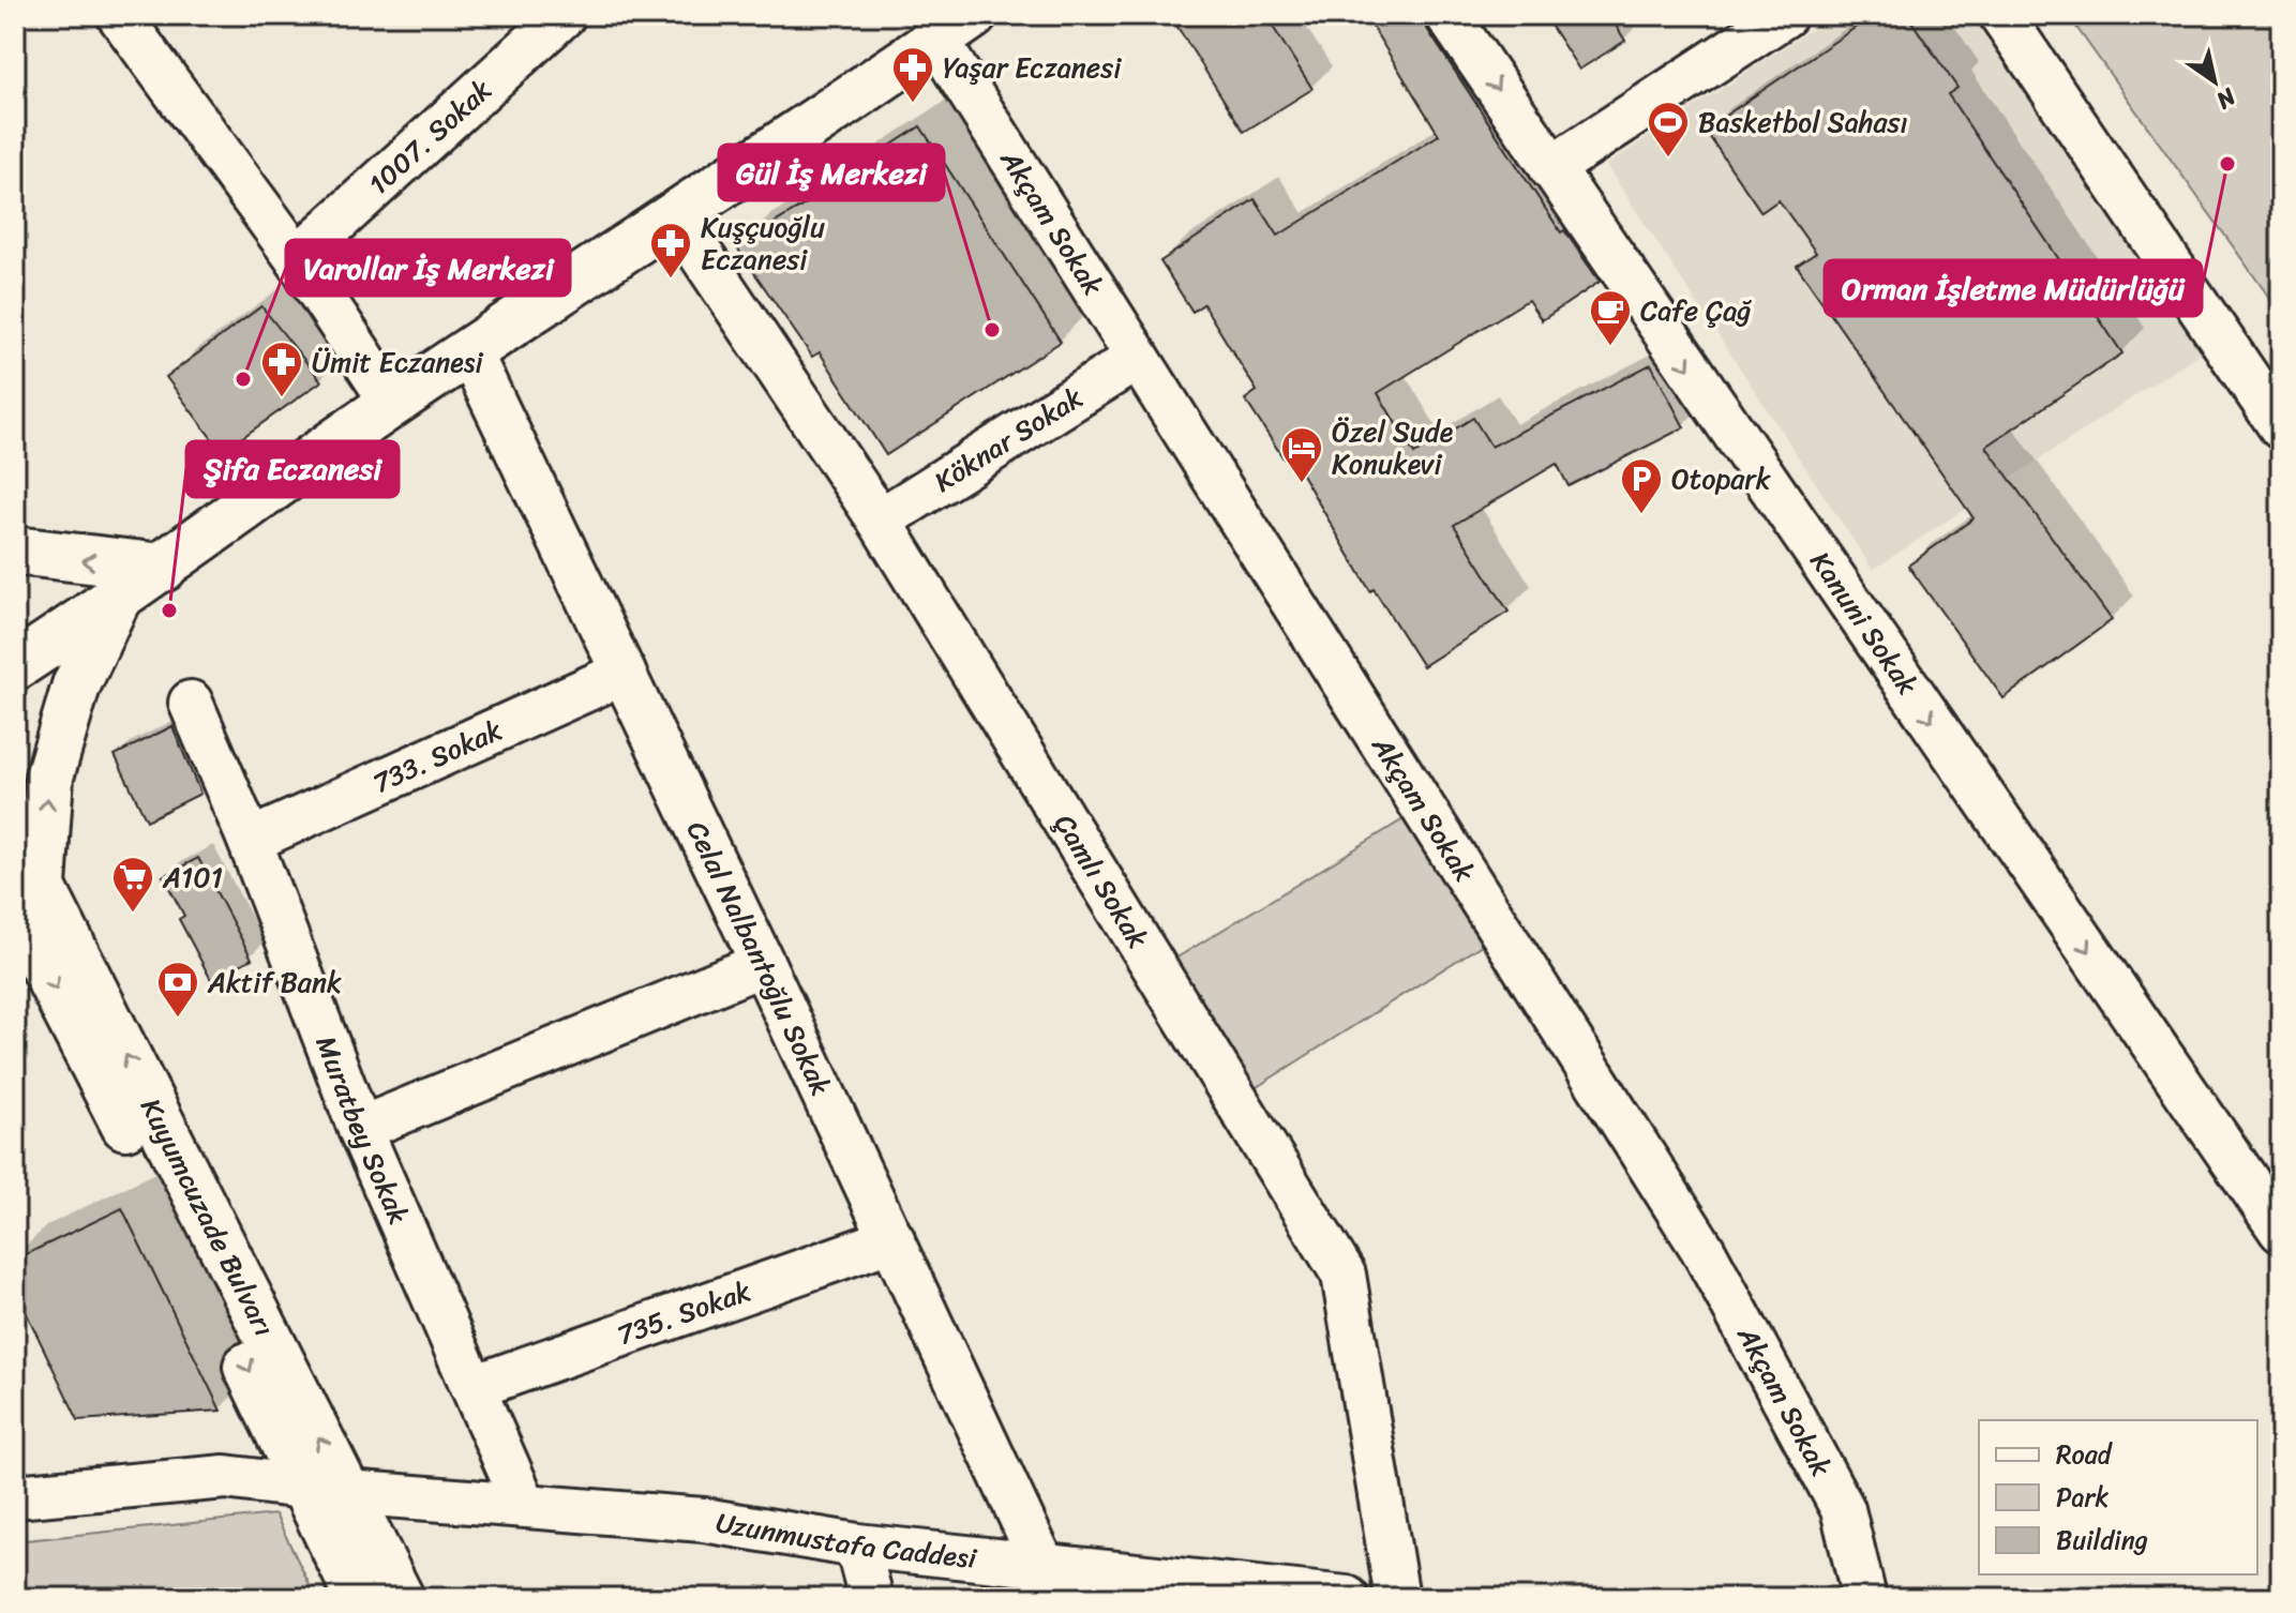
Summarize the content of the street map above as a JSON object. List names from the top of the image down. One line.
{"streets":{"main road":["Kuyumcuzade Bulvarı"],"street":["1007. Sokak","Akçam Sokak","Köknar Sokak","Kanuni Sokak","733. Sokak","Çamlı Sokak","Celal Nalbantoğlu Sokak","Muratbey Sokak","735. Sokak","Uzunmustafa Caddesi"]},"crossings":[["Akçam Sokak","Köknar Sokak"],["Köknar Sokak","Çamlı Sokak"],["733. Sokak","Celal Nalbantoğlu Sokak"],["733. Sokak","Muratbey Sokak"],["Celal Nalbantoğlu Sokak","735. Sokak"],["Celal Nalbantoğlu Sokak","Uzunmustafa Caddesi"],["Muratbey Sokak","735. Sokak"],["Muratbey Sokak","Uzunmustafa Caddesi"],["Kuyumcuzade Bulvarı","Uzunmustafa Caddesi"]],"one_way":["Kanuni Sokak"],"places":{"pharmacy":["Yaşar Eczanesi","Kuşçuoğlu Eczanesi","Ümit Eczanesi"],"sports":["Basketbol Sahası"],"other":["Orman İşletme Müdürlüğü","Gül İş Merkezi","Varollar İş Merkezi","Şifa Eczanesi"],"cafe":["Cafe Çağ"],"hotel":["Özel Sude Konukevi"],"parking":["Otopark"],"supermarket":["A101"],"bank":["Aktif Bank"]},"legend":["Road","Park","Building"],"north":"bottom right"}
